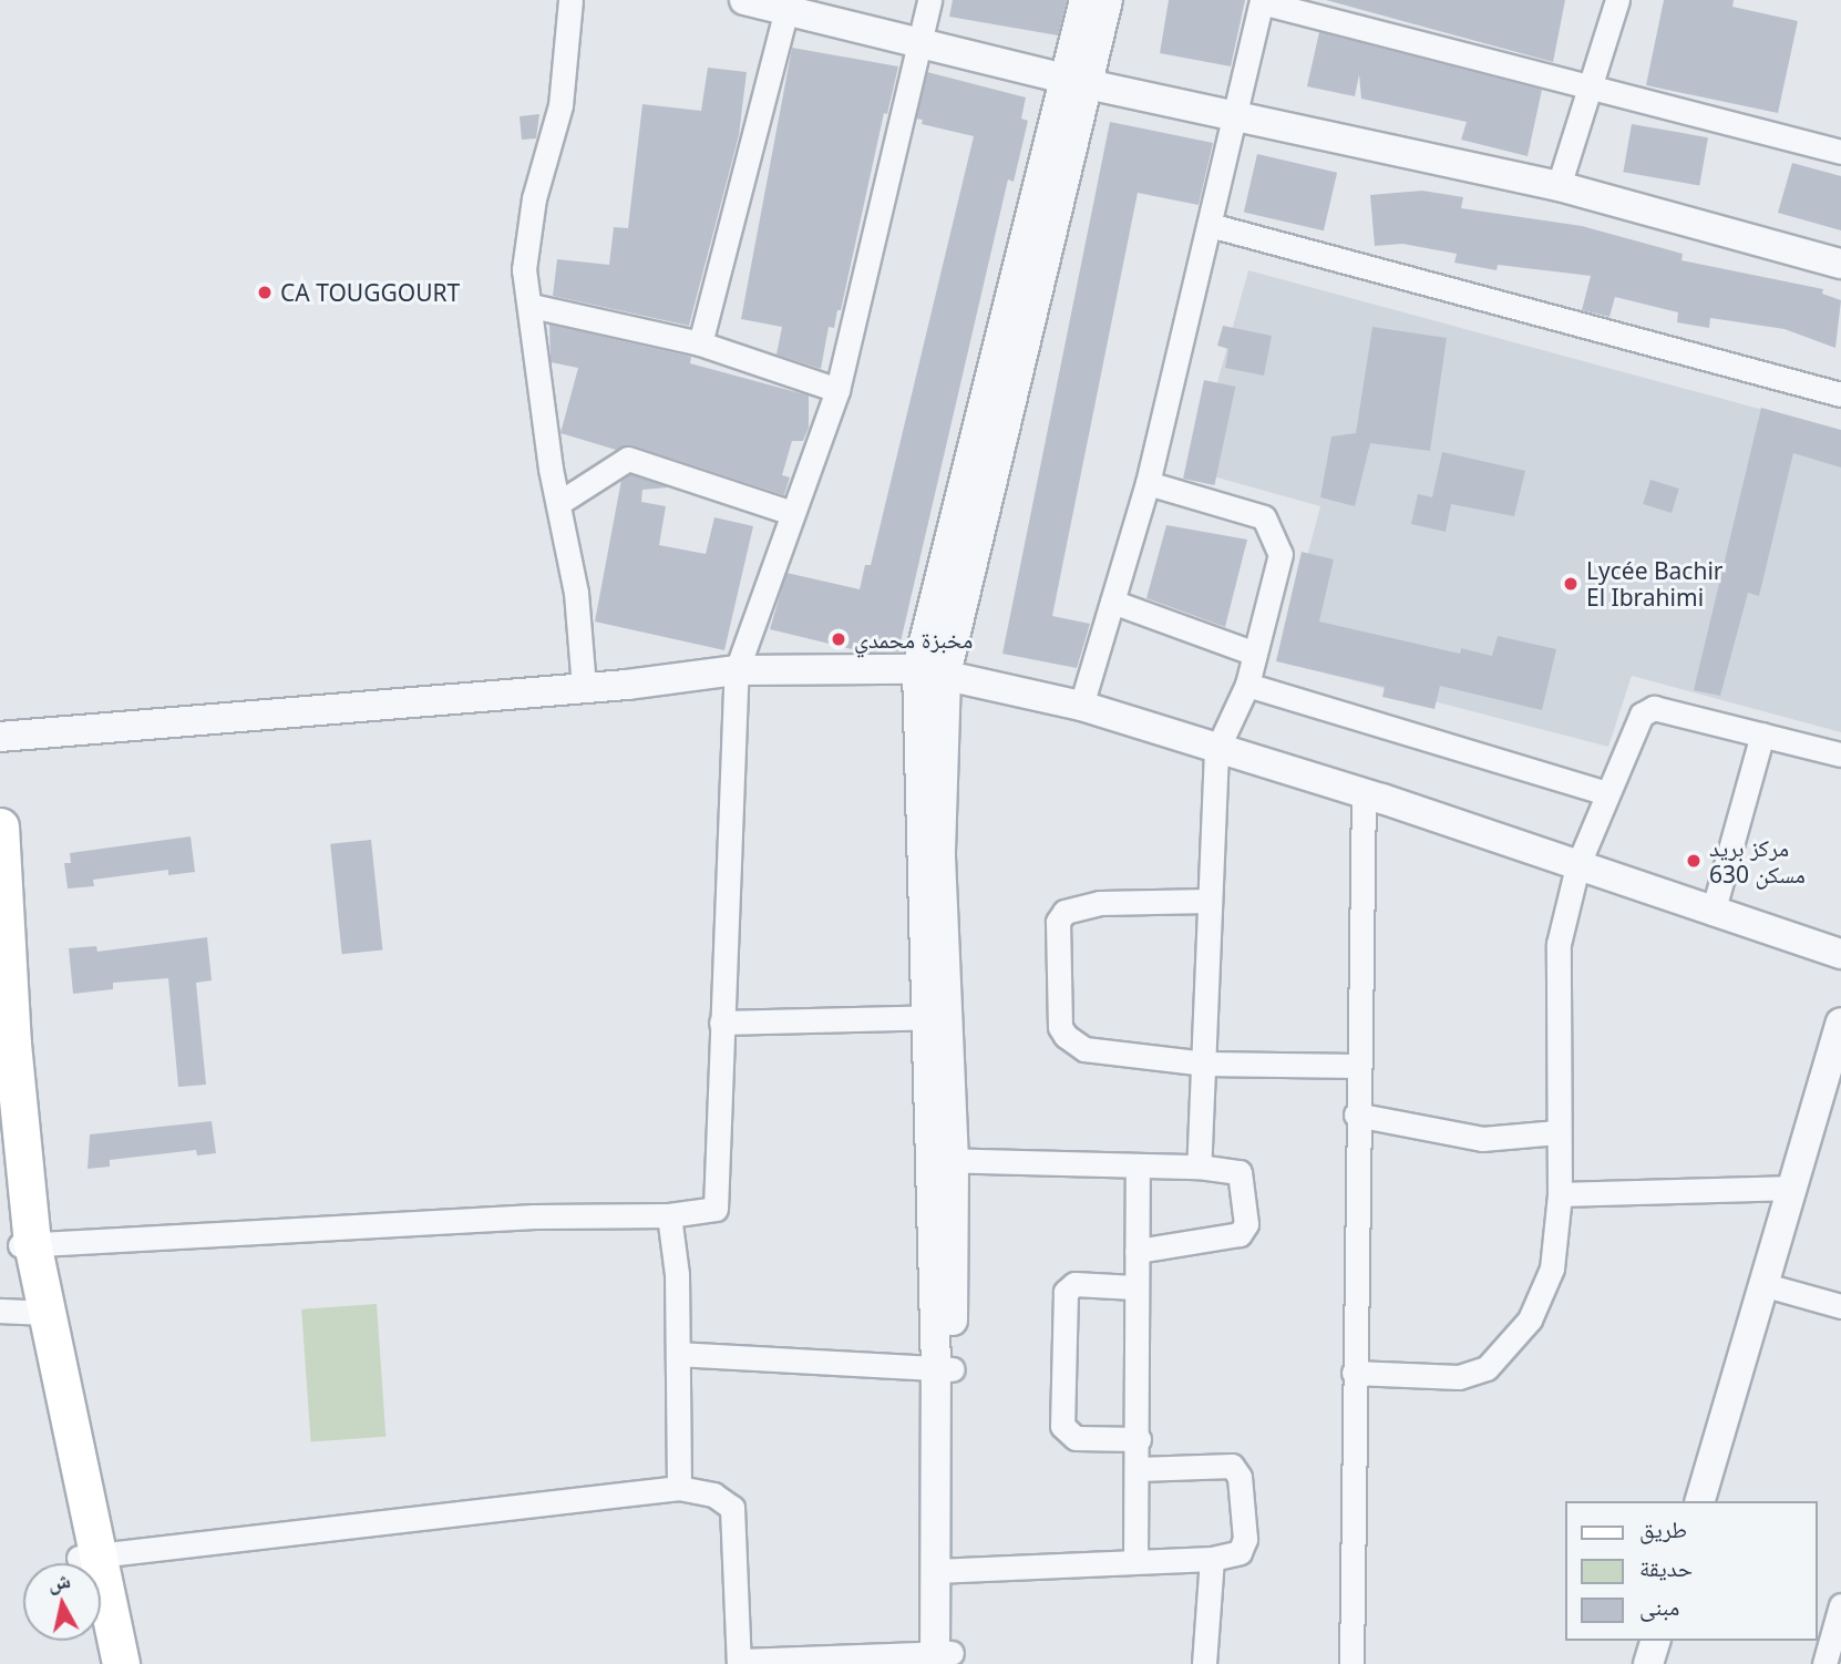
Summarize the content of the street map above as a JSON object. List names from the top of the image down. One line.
{"places":["CA TOUGGOURT","Lycée Bachir El Ibrahimi","مخبزة محمدي","مركز بريد 630 مسكن"],"legend":["طريق","حديقة","مبنى"],"north":"top"}
